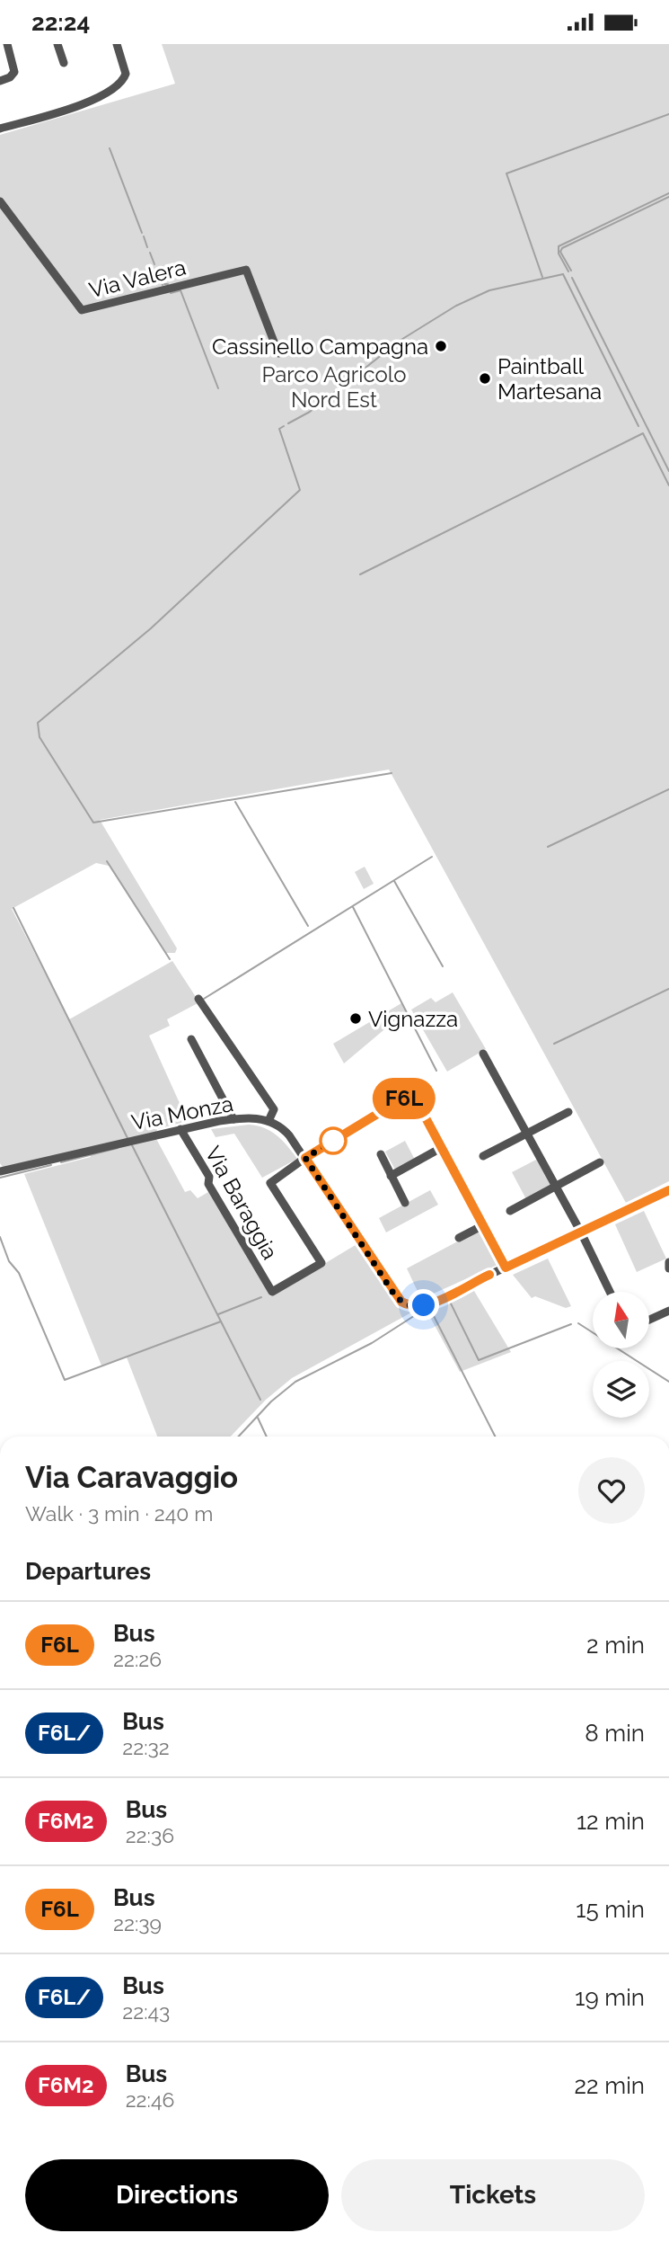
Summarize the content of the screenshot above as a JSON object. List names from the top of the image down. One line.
{"streets":{"street":["Via Valera","Via Monza","Via Baraggia"]},"crossings":[["Via Monza","Via Baraggia"]],"parks":["Parco Agricolo Nord Est"],"places":["Cassinello Campagna","Paintball Martesana","Vignazza"],"lines":["bus line F6L"],"north":"top","page":{"status":"22:24","on_map":"F6L","heading":[["Via Caravaggio","Walk · 3 min · 240 m"],"Departures"],"list":[{"mark":"F6L","name":"Bus","note":"22:26","value":"2 min"},{"mark":"F6L/","name":"Bus","note":"22:32","value":"8 min"},{"mark":"F6M2","name":"Bus","note":"22:36","value":"12 min"},{"mark":"F6L","name":"Bus","note":"22:39","value":"15 min"},{"mark":"F6L/","name":"Bus","note":"22:43","value":"19 min"},{"mark":"F6M2","name":"Bus","note":"22:46","value":"22 min"}],"buttons":["Directions","Tickets"]}}
